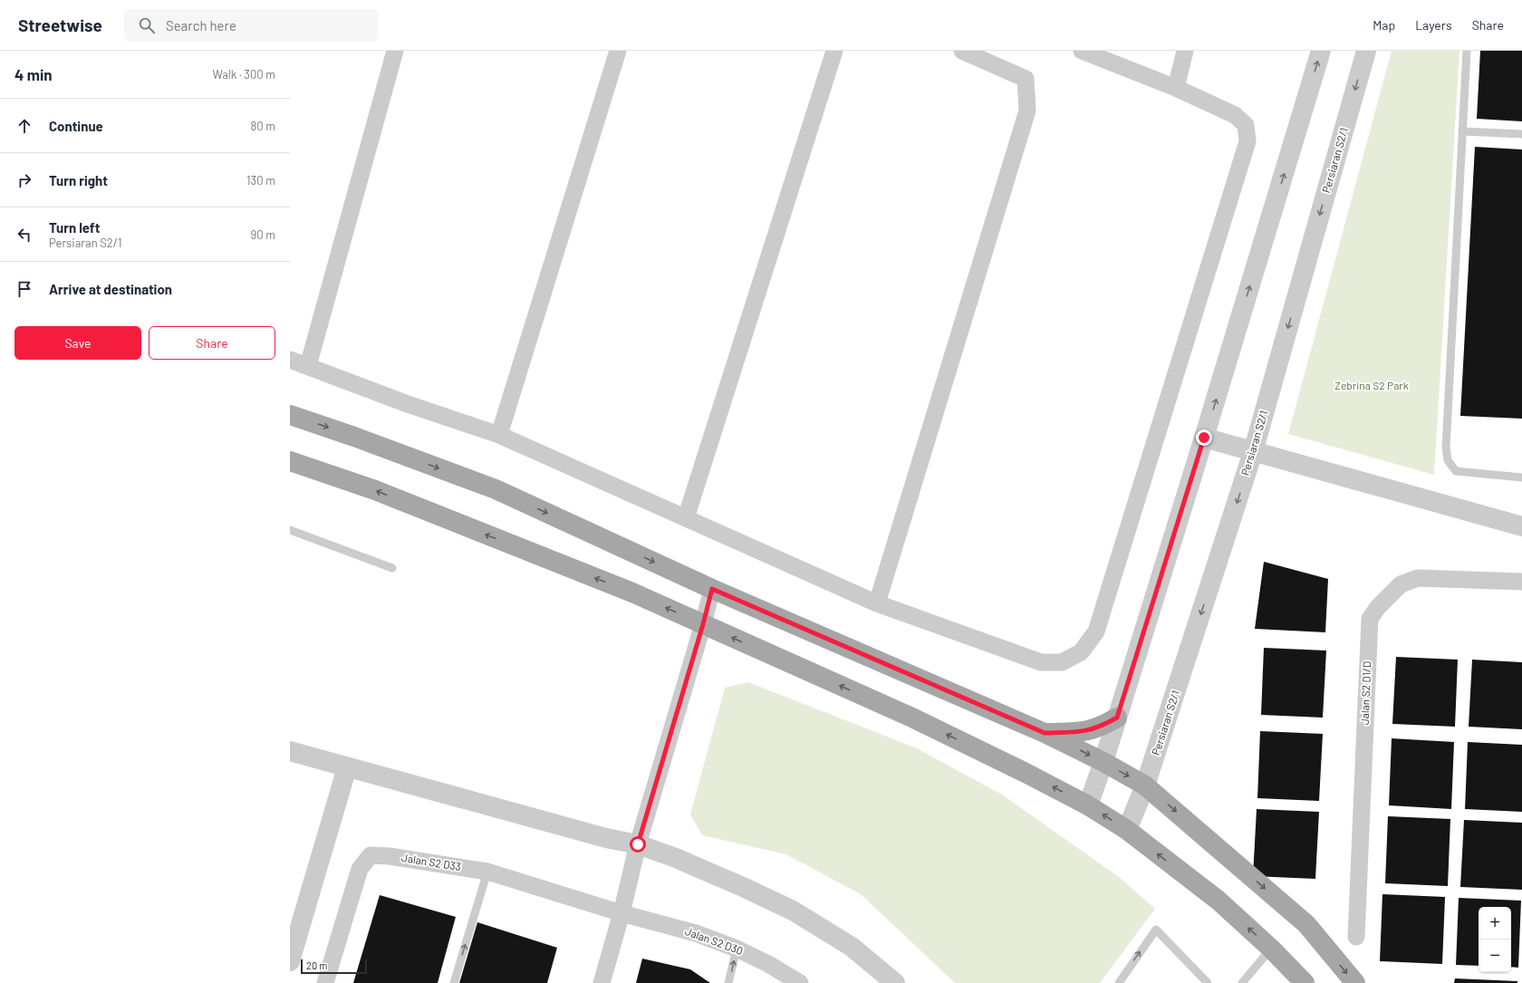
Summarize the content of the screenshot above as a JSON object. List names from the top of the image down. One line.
{"streets":{"street":["Persiaran S2/1","Jalan S2 D1/D","Jalan S2 D33","Jalan S2 D30"]},"crossings":[["Jalan S2 D33","Jalan S2 D30"]],"parks":["Zebrina S2 Park"],"scale_bar":"20 m","page":{"header":"Streetwise","search":"Search here","nav":["Map","Layers","Share"],"heading":["4 min","Walk · 300 m"],"list":[["Continue","80 m"],["Turn right","130 m"],["Turn left","Persiaran S2/1","90 m"],"Arrive at destination"],"buttons":["Save","Share"],"map_buttons":["+","−"],"scale":"20 m"}}
